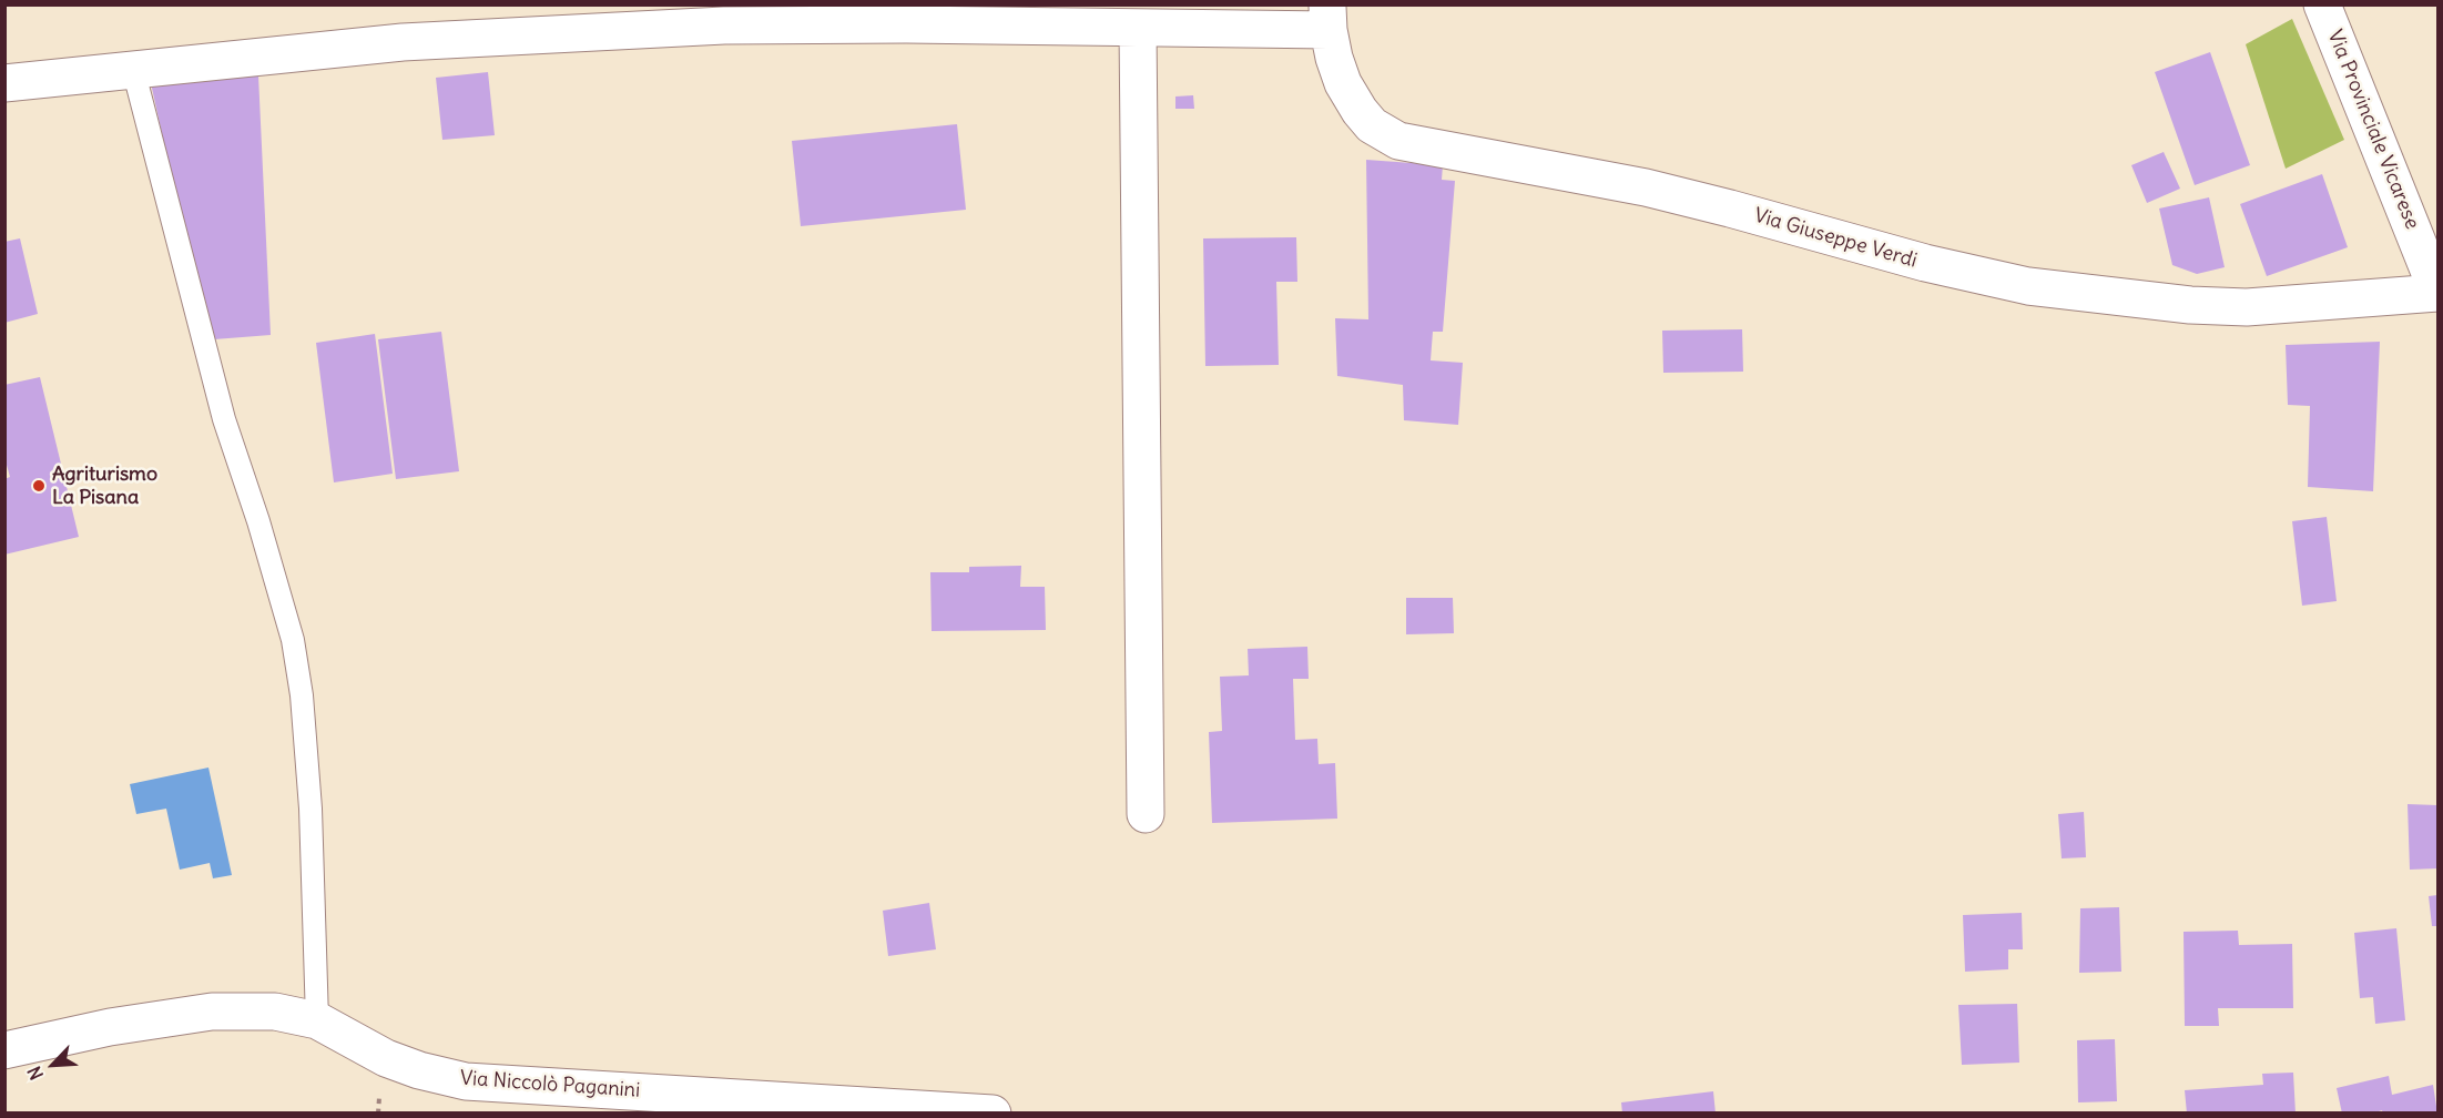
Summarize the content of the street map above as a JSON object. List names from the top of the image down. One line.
{"streets":{"street":["Via Provinciale Vicarese","Via Giuseppe Verdi","Via Niccolò Paganini"]},"crossings":[["Via Provinciale Vicarese","Via Giuseppe Verdi"]],"places":["Agriturismo La Pisana"],"north":"bottom left"}
